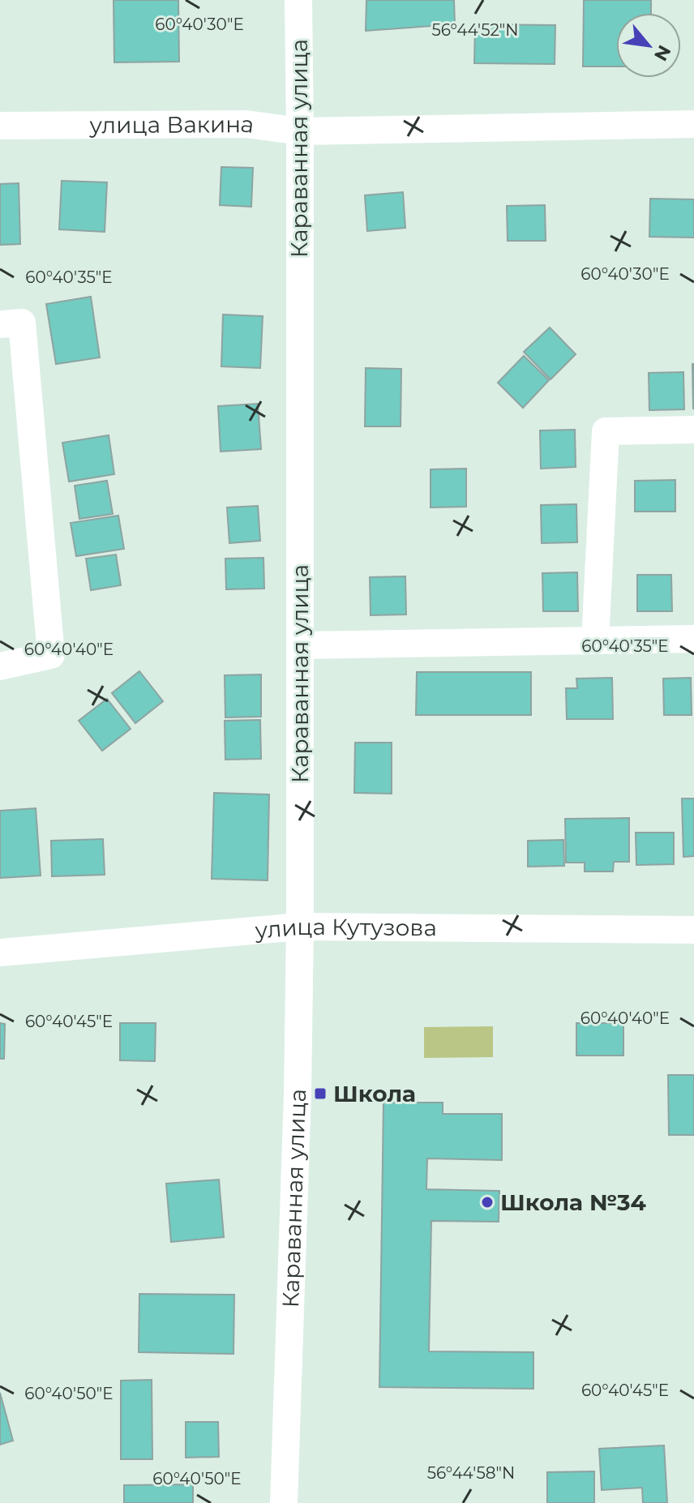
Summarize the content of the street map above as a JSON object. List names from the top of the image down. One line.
{"streets":{"street":["улица Вакина","Караванная улица","улица Кутузова"]},"crossings":[["улица Вакина","Караванная улица"],["Караванная улица","улица Кутузова"]],"places":{"transit":["Школа"],"other":["Школа №34"]},"north":"bottom right","coordinates":["60°40'30\"E","56°44'52\"N","60°40'35\"E","60°40'40\"E","60°40'45\"E","60°40'50\"E","56°44'58\"N"]}
